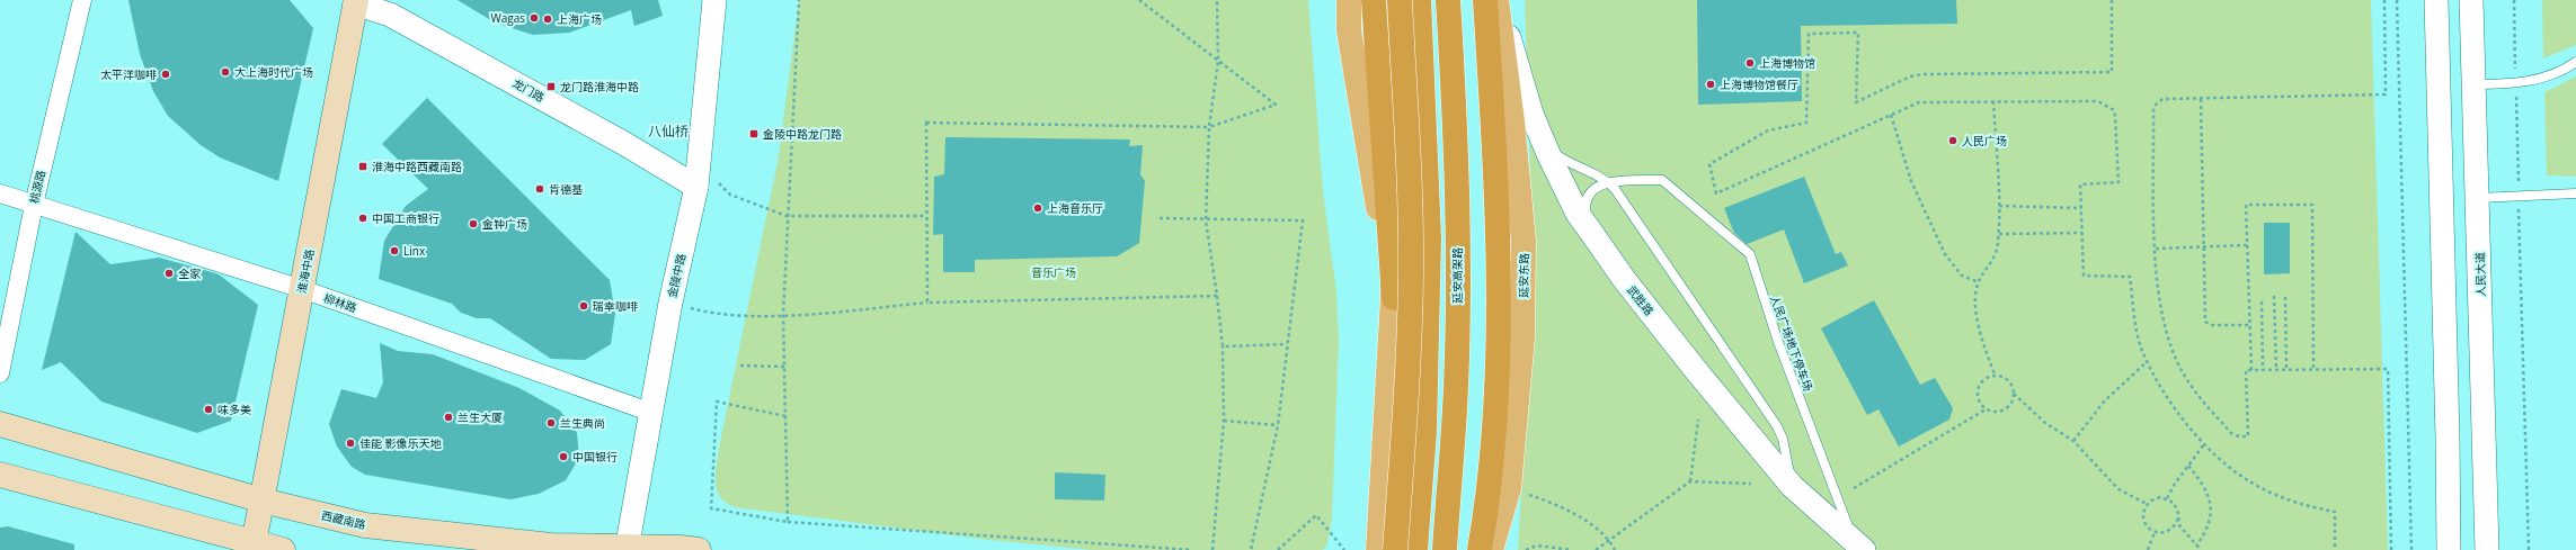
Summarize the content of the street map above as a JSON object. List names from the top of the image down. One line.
{"streets":{"highway":["延安高架路"],"main road":["淮海中路","延安东路","西藏南路"],"street":["龙门路","桃源路","人民大道","金陵中路","武胜路","柳林路"],"lane":["人民广场地下停车场"]},"crossings":[["龙门路","淮海中路"],["龙门路","金陵中路"],["桃源路","柳林路"],["淮海中路","柳林路"],["淮海中路","西藏南路"],["金陵中路","柳林路"],["金陵中路","西藏南路"],["延安东路","武胜路"],["武胜路","人民广场地下停车场"]],"districts":["八仙桥"],"parks":["音乐广场"],"places":{"other":["Wagas","上海广场","上海博物馆","大上海时代广场","太平洋咖啡","上海博物馆餐厅","人民广场","肯德基","上海音乐厅","中国工商银行","金钟广场","Linx","全家","瑞幸咖啡","味多美","兰生大厦","兰生典尚","佳能 影像乐天地","中国银行"],"transit":["龙门路淮海中路","金陵中路龙门路","淮海中路西藏南路"]}}
